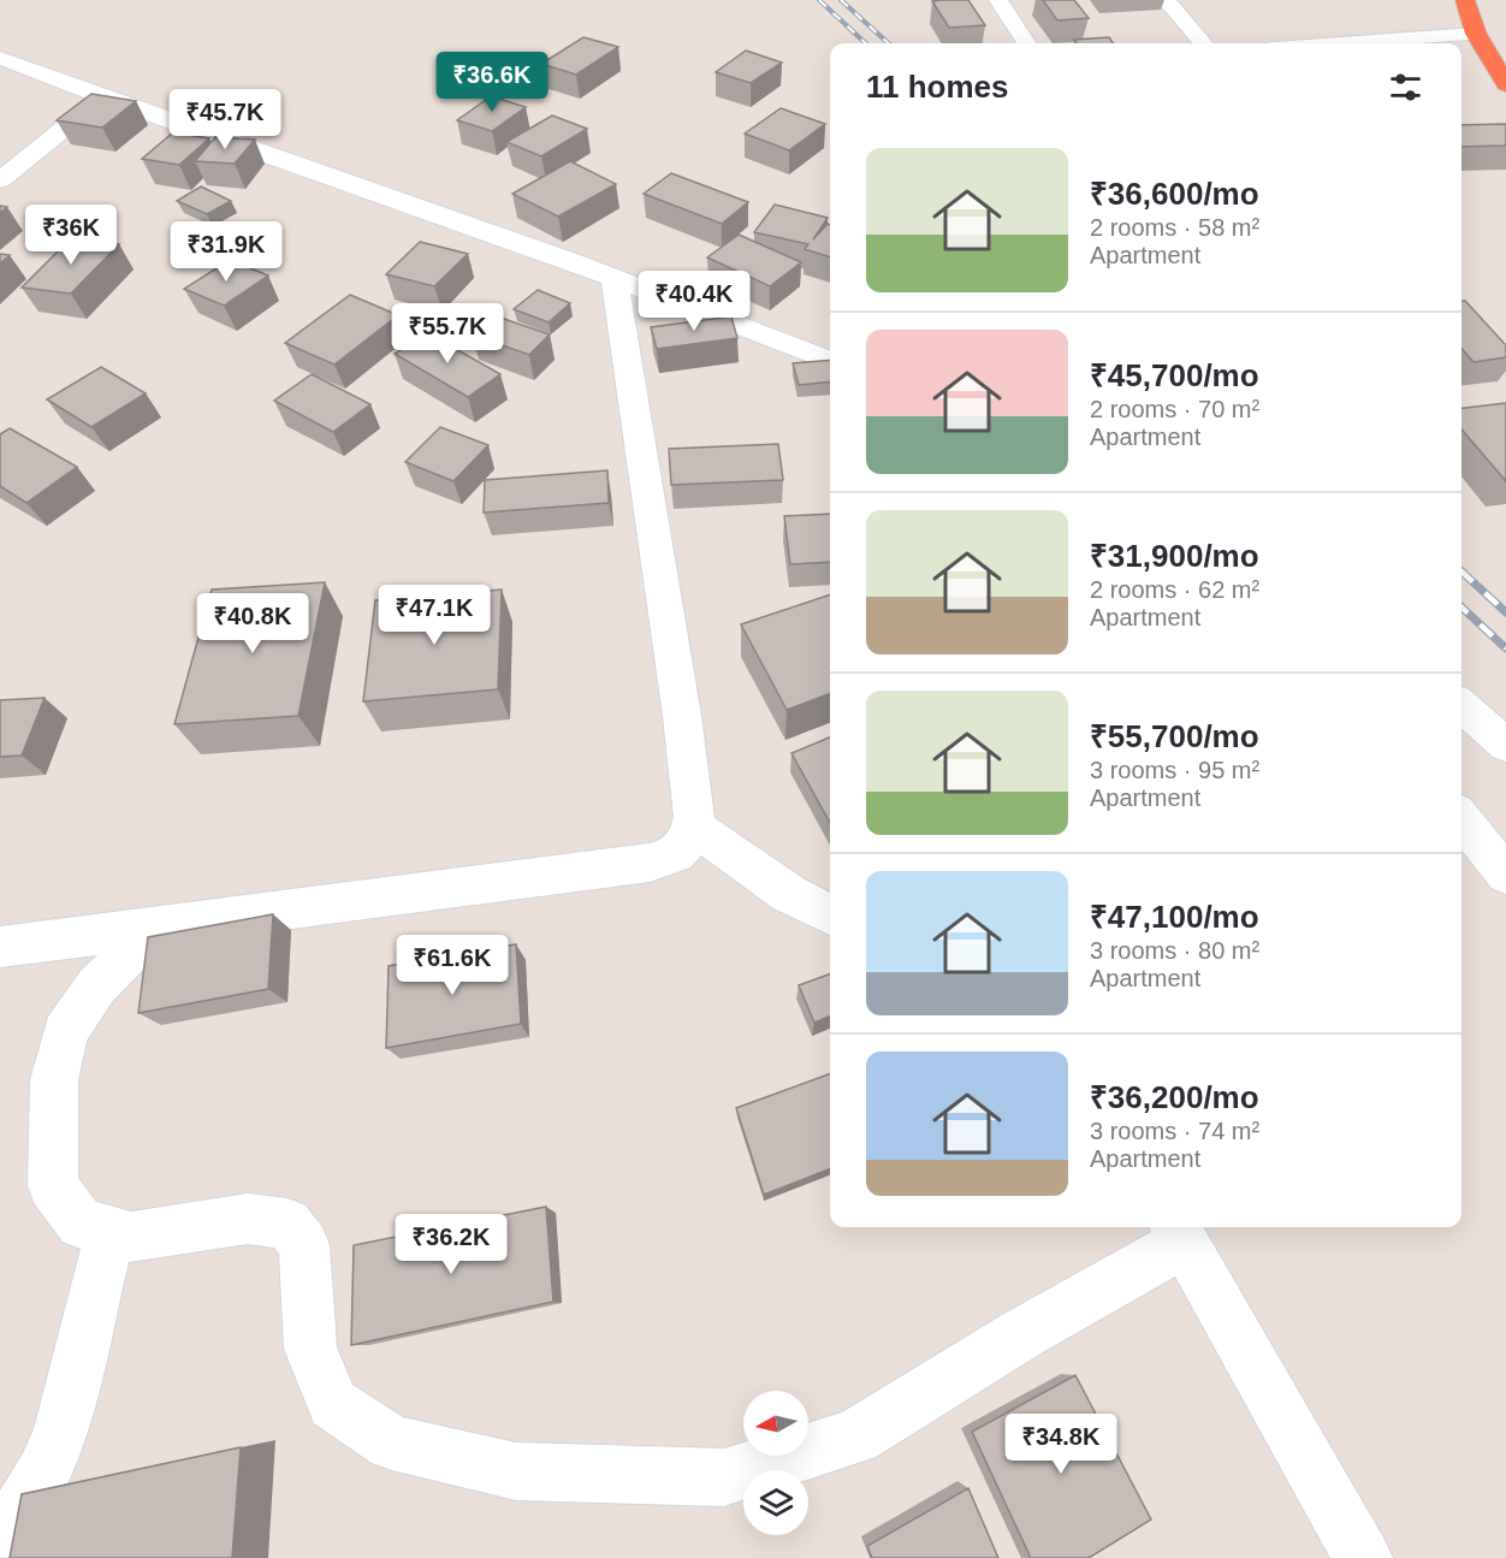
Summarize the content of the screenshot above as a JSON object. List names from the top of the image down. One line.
{"north":"left","page":{"heading":"11 homes","price":["₹36.6K","₹45.7K","₹36K","₹31.9K","₹40.4K","₹55.7K","₹47.1K","₹40.8K","₹61.6K","₹36.2K","₹34.8K"],"list":[{"name":"₹36,600/mo","note":"2 rooms · 58 m² · Apartment"},{"name":"₹45,700/mo","note":"2 rooms · 70 m² · Apartment"},{"name":"₹31,900/mo","note":"2 rooms · 62 m² · Apartment"},{"name":"₹55,700/mo","note":"3 rooms · 95 m² · Apartment"},{"name":"₹47,100/mo","note":"3 rooms · 80 m² · Apartment"},{"name":"₹36,200/mo","note":"3 rooms · 74 m² · Apartment"}]}}
